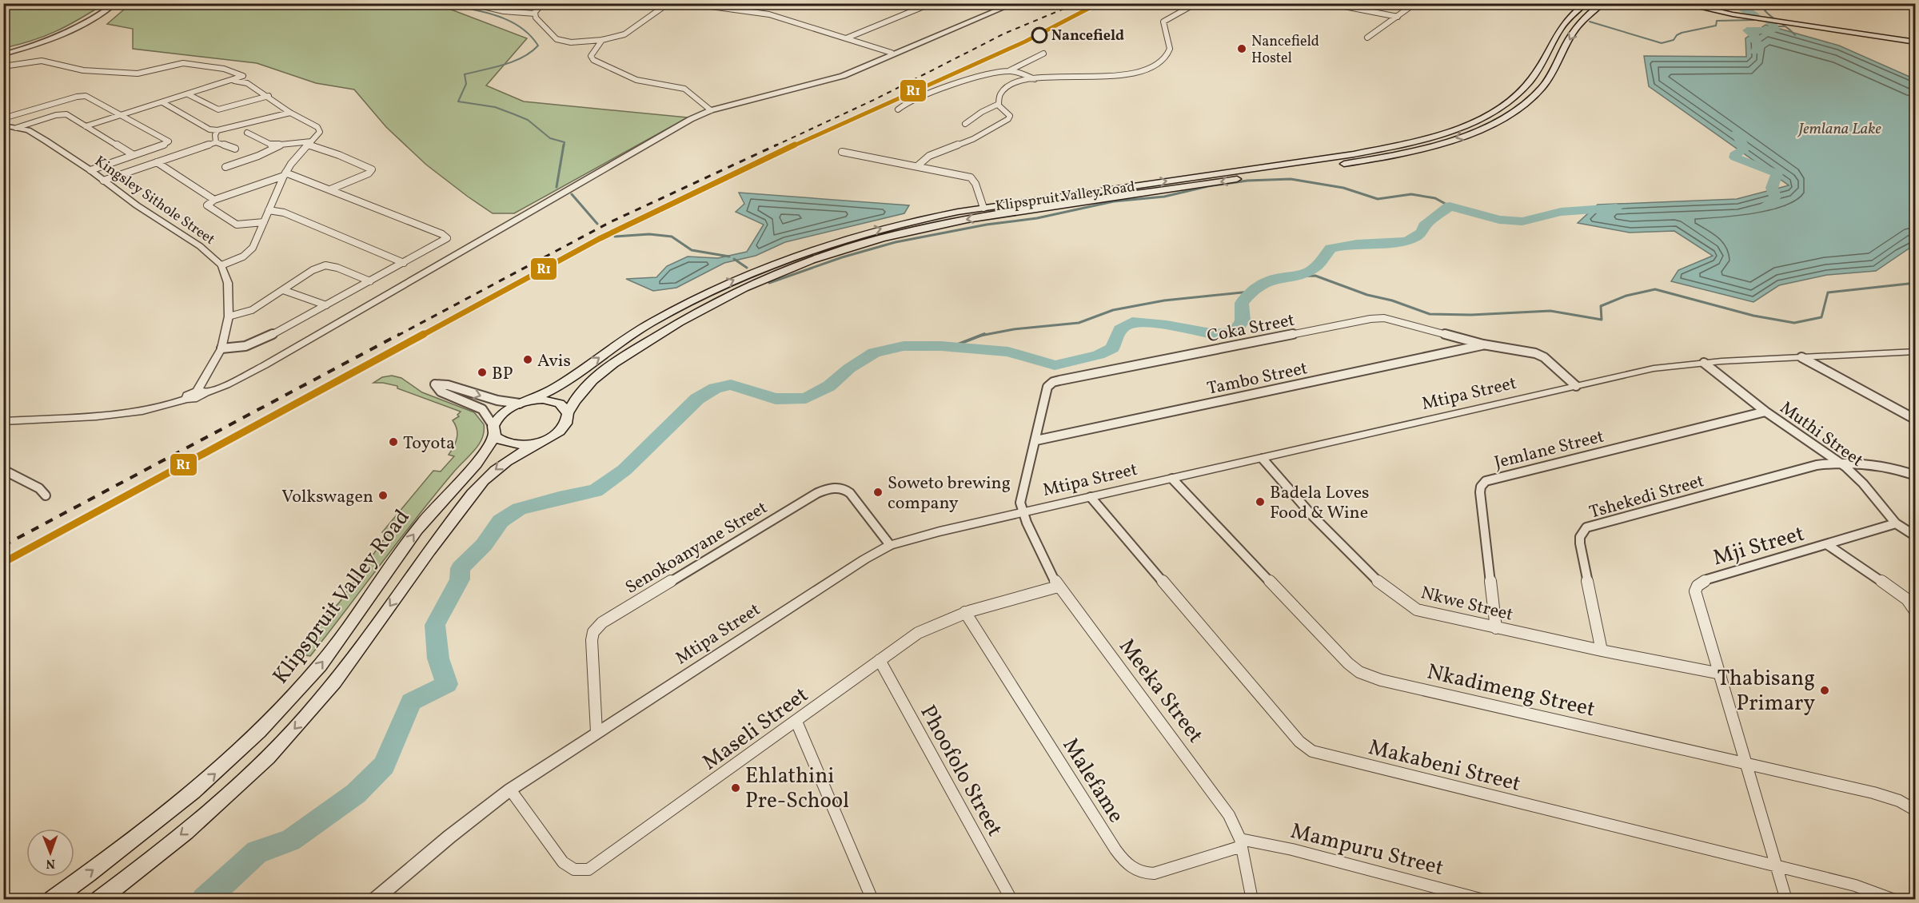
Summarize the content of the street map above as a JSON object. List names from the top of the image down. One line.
{"streets":{"main road":["Klipspruit Valley Road"],"street":["Kingsley Sithole Street","Coka Street","Tambo Street","Mtipa Street","Muthi Street","Jemlane Street","Tshekedi Street","Mji Street","Senokoanyane Street","Nkwe Street","Nkadimeng Street","Meeka Street","Maseli Street","Makabeni Street","Phoofolo Street","Malefame","Mampuru Street"]},"crossings":[["Coka Street","Tambo Street"],["Coka Street","Mtipa Street"],["Coka Street","Meeka Street"],["Mtipa Street","Muthi Street"],["Mtipa Street","Senokoanyane Street"],["Mtipa Street","Nkwe Street"],["Mtipa Street","Nkadimeng Street"],["Mtipa Street","Meeka Street"],["Mtipa Street","Maseli Street"],["Mtipa Street","Makabeni Street"],["Muthi Street","Jemlane Street"],["Muthi Street","Tshekedi Street"],["Muthi Street","Mji Street"],["Jemlane Street","Nkwe Street"],["Tshekedi Street","Nkwe Street"],["Mji Street","Nkwe Street"],["Mji Street","Nkadimeng Street"],["Mji Street","Makabeni Street"],["Meeka Street","Maseli Street"],["Meeka Street","Malefame"],["Meeka Street","Mampuru Street"],["Maseli Street","Phoofolo Street"],["Maseli Street","Malefame"],["Malefame","Mampuru Street"]],"water":["Jemlana Lake"],"places":["Nancefield","Nancefield Hostel","Avis","BP","Toyota","Soweto brewing company","Volkswagen","Badela Loves Food & Wine","Thabisang Primary","Ehlathini Pre-School"],"lines":["transit line R1"],"north":"bottom"}
